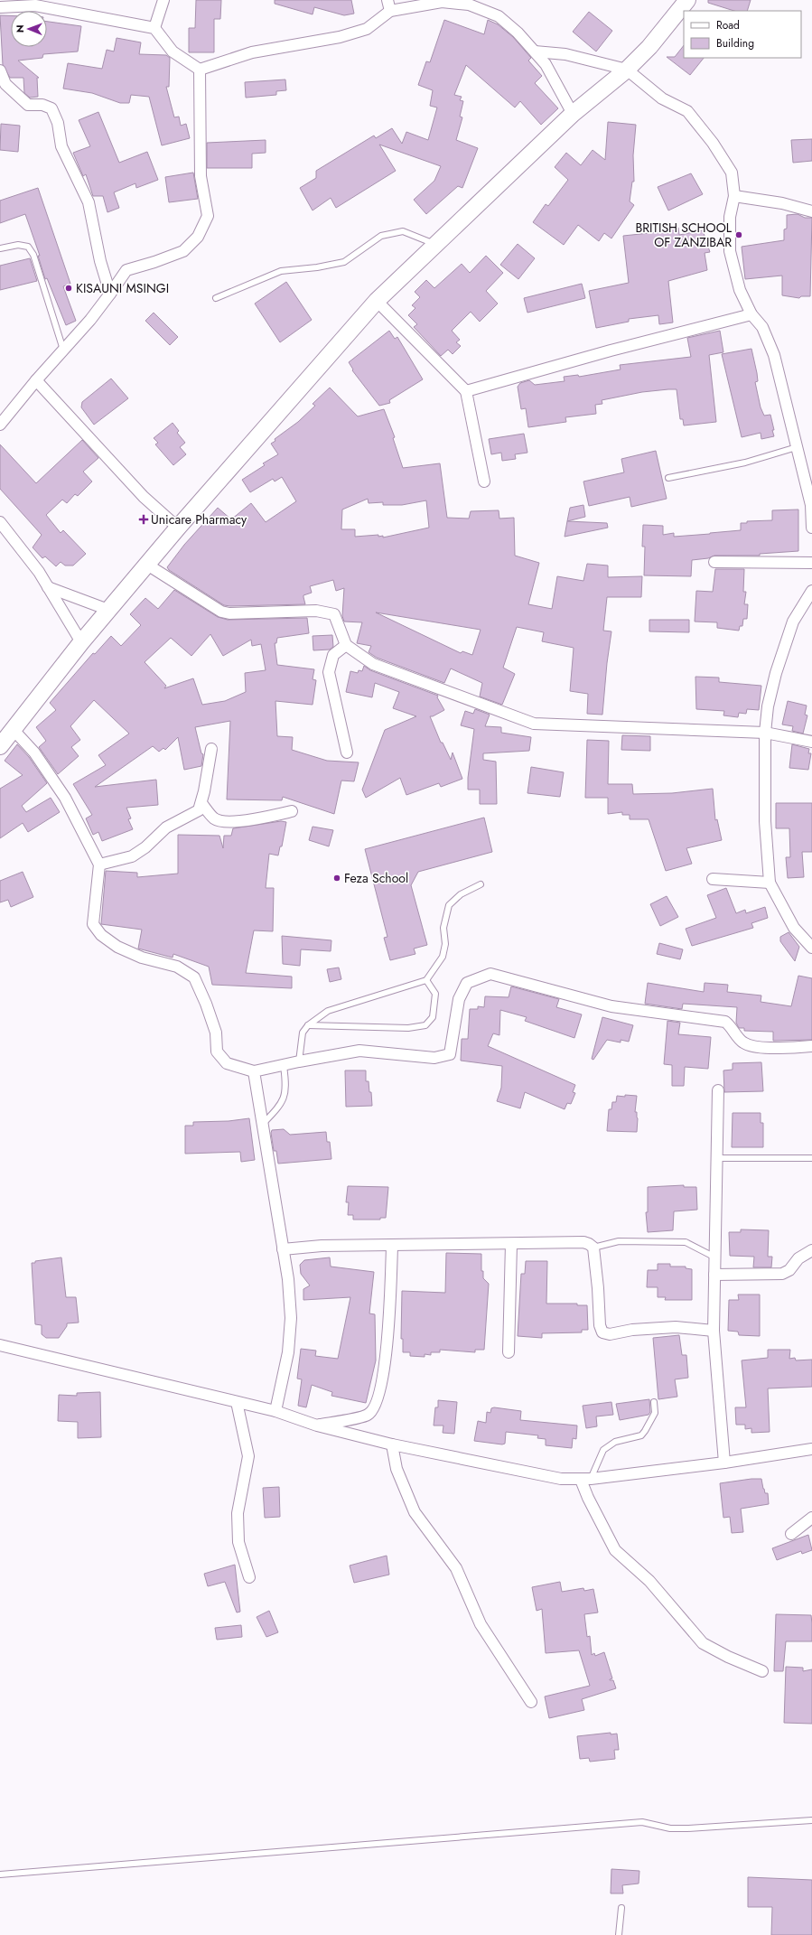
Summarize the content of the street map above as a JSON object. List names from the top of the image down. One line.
{"places":{"other":["BRITISH SCHOOL OF ZANZIBAR","KISAUNI MSINGI","Feza School"],"health":["Unicare Pharmacy"]},"legend":["Road","Building"],"north":"left"}
